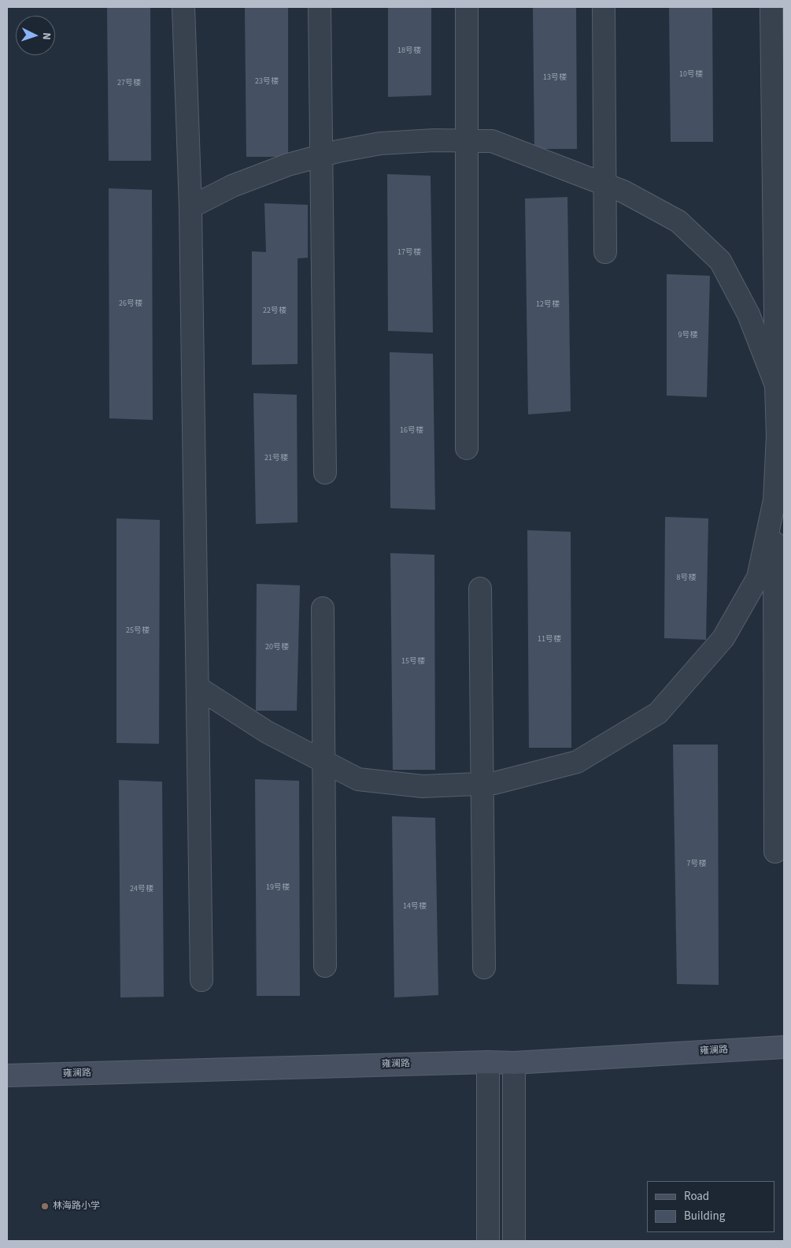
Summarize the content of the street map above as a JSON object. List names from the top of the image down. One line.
{"streets":{"street":["雍澜路"]},"places":["林海路小学"],"house_numbers":["18号楼","10号楼","13号楼","23号楼","27号楼","17号楼","26号楼","12号楼","22号楼","9号楼","16号楼","21号楼","8号楼","25号楼","11号楼","20号楼","15号楼","7号楼","19号楼","24号楼","14号楼"],"legend":["Road","Building"],"north":"right"}
